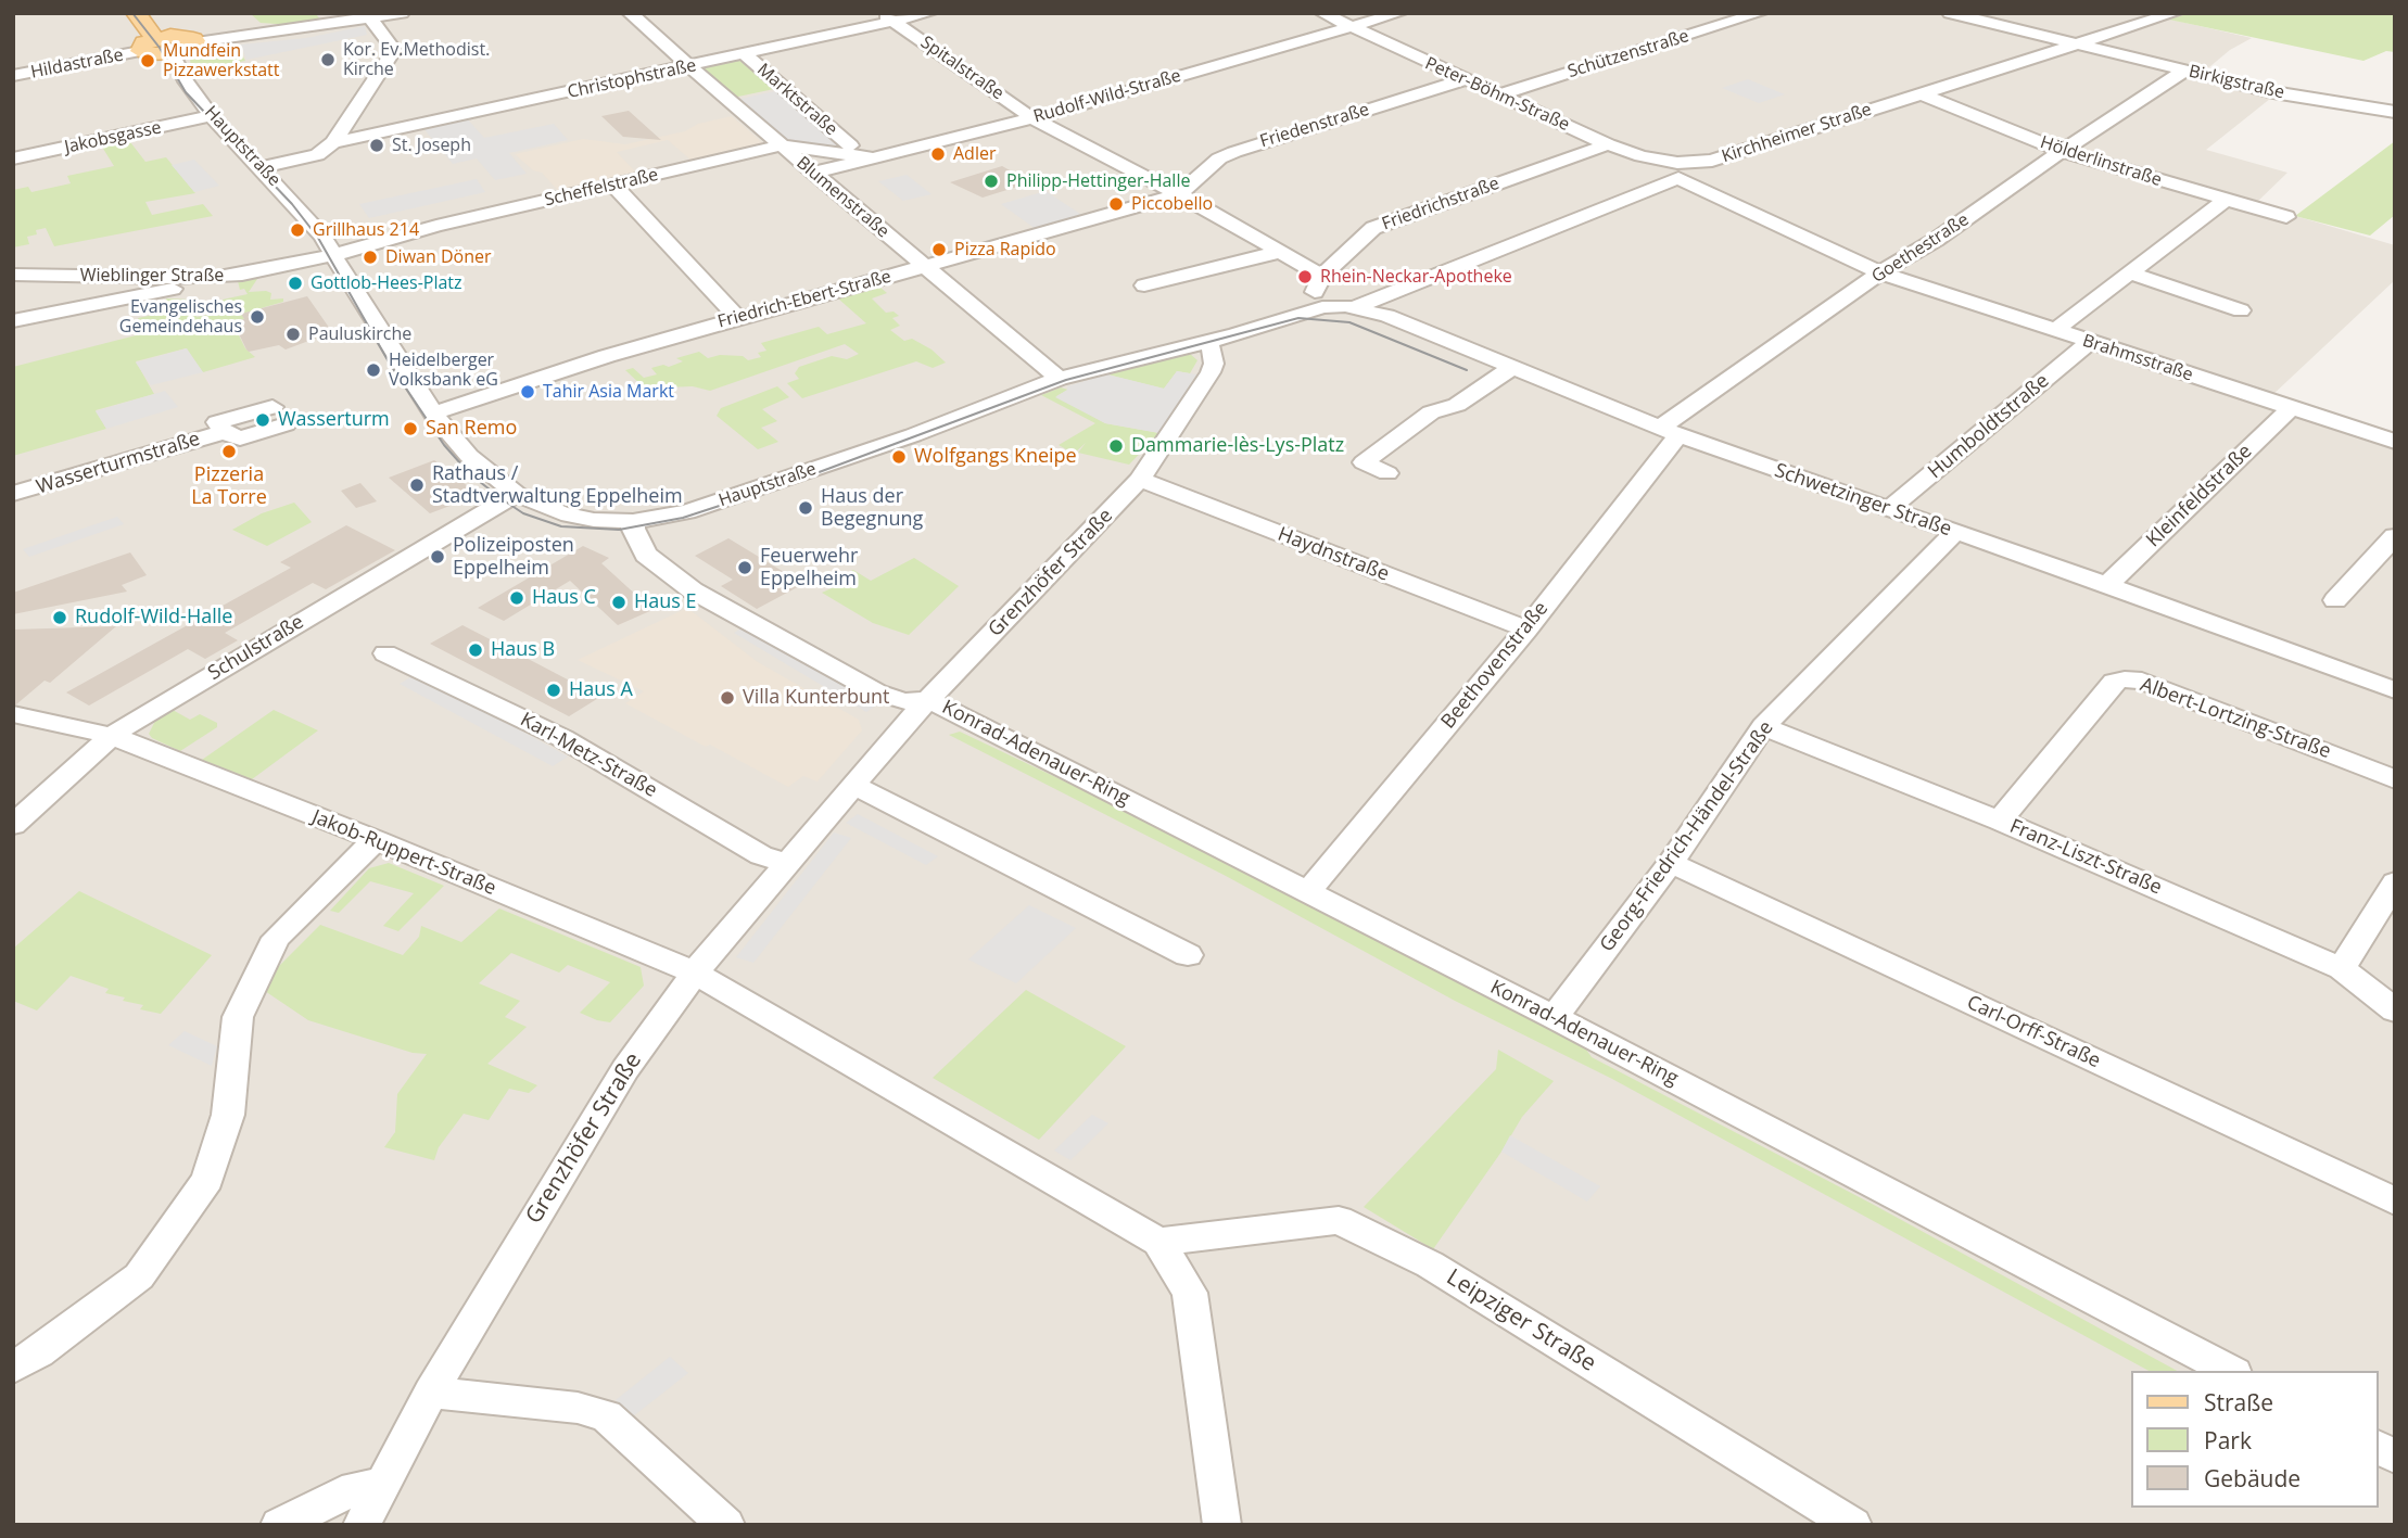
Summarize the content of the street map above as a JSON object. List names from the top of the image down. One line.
{"streets":{"street":["Schützenstraße","Hildastraße","Spitalstraße","Christophstraße","Birkigstraße","Peter-Böhm-Straße","Rudolf-Wild-Straße","Marktstraße","Friedenstraße","Kirchheimer Straße","Jakobsgasse","Hauptstraße","Hölderlinstraße","Scheffelstraße","Blumenstraße","Friedrichstraße","Goethestraße","Wieblinger Straße","Friedrich-Ebert-Straße","Brahmsstraße","Humboldtstraße","Wasserturmstraße","Kleinfeldstraße","Schwetzinger Straße","Haydnstraße","Grenzhöfer Straße","Schulstraße","Beethovenstraße","Albert-Lortzing-Straße","Konrad-Adenauer-Ring","Karl-Metz-Straße","Georg-Friedrich-Händel-Straße","Jakob-Ruppert-Straße","Franz-Liszt-Straße","Carl-Orff-Straße","Leipziger Straße"]},"crossings":[["Schützenstraße","Peter-Böhm-Straße"],["Spitalstraße","Christophstraße"],["Spitalstraße","Rudolf-Wild-Straße"],["Spitalstraße","Friedenstraße"],["Spitalstraße","Friedrichstraße"],["Spitalstraße","Friedrich-Ebert-Straße"],["Christophstraße","Marktstraße"],["Christophstraße","Hauptstraße"],["Christophstraße","Blumenstraße"],["Birkigstraße","Kirchheimer Straße"],["Birkigstraße","Goethestraße"],["Peter-Böhm-Straße","Rudolf-Wild-Straße"],["Peter-Böhm-Straße","Friedenstraße"],["Peter-Böhm-Straße","Kirchheimer Straße"],["Peter-Böhm-Straße","Friedrichstraße"],["Peter-Böhm-Straße","Goethestraße"],["Peter-Böhm-Straße","Brahmsstraße"],["Rudolf-Wild-Straße","Scheffelstraße"],["Rudolf-Wild-Straße","Blumenstraße"],["Friedenstraße","Friedrich-Ebert-Straße"],["Kirchheimer Straße","Hölderlinstraße"],["Kirchheimer Straße","Schwetzinger Straße"],["Jakobsgasse","Hauptstraße"],["Hauptstraße","Scheffelstraße"],["Hauptstraße","Blumenstraße"],["Hauptstraße","Wieblinger Straße"],["Hauptstraße","Friedrich-Ebert-Straße"],["Hauptstraße","Schwetzinger Straße"],["Hauptstraße","Grenzhöfer Straße"],["Hauptstraße","Schulstraße"],["Hölderlinstraße","Goethestraße"],["Scheffelstraße","Blumenstraße"],["Scheffelstraße","Wieblinger Straße"],["Blumenstraße","Friedrich-Ebert-Straße"],["Goethestraße","Brahmsstraße"],["Goethestraße","Schwetzinger Straße"],["Goethestraße","Beethovenstraße"],["Brahmsstraße","Humboldtstraße"],["Brahmsstraße","Kleinfeldstraße"],["Humboldtstraße","Schwetzinger Straße"],["Kleinfeldstraße","Schwetzinger Straße"],["Schwetzinger Straße","Beethovenstraße"],["Schwetzinger Straße","Georg-Friedrich-Händel-Straße"],["Haydnstraße","Grenzhöfer Straße"],["Haydnstraße","Beethovenstraße"],["Grenzhöfer Straße","Konrad-Adenauer-Ring"],["Grenzhöfer Straße","Karl-Metz-Straße"],["Grenzhöfer Straße","Jakob-Ruppert-Straße"],["Schulstraße","Jakob-Ruppert-Straße"],["Beethovenstraße","Konrad-Adenauer-Ring"],["Albert-Lortzing-Straße","Franz-Liszt-Straße"],["Konrad-Adenauer-Ring","Georg-Friedrich-Händel-Straße"],["Georg-Friedrich-Händel-Straße","Franz-Liszt-Straße"],["Georg-Friedrich-Händel-Straße","Carl-Orff-Straße"]],"places":["Kor. Ev.Methodist. Kirche","Mundfein Pizzawerkstatt","St. Joseph","Adler","Philipp-Hettinger-Halle","Piccobello","Grillhaus 214","Pizza Rapido","Diwan Döner","Rhein-Neckar-Apotheke","Gottlob-Hees-Platz","Evangelisches Gemeindehaus","Pauluskirche","Heidelberger Volksbank eG","Tahir Asia Markt","Wasserturm","San Remo","Dammarie-lès-Lys-Platz","Pizzeria La Torre","Wolfgangs Kneipe","Rathaus / Stadtverwaltung Eppelheim","Haus der Begegnung","Polizeiposten Eppelheim","Feuerwehr Eppelheim","Haus C","Haus E","Rudolf-Wild-Halle","Haus B","Haus A","Villa Kunterbunt"],"legend":["Straße","Park","Gebäude"]}
